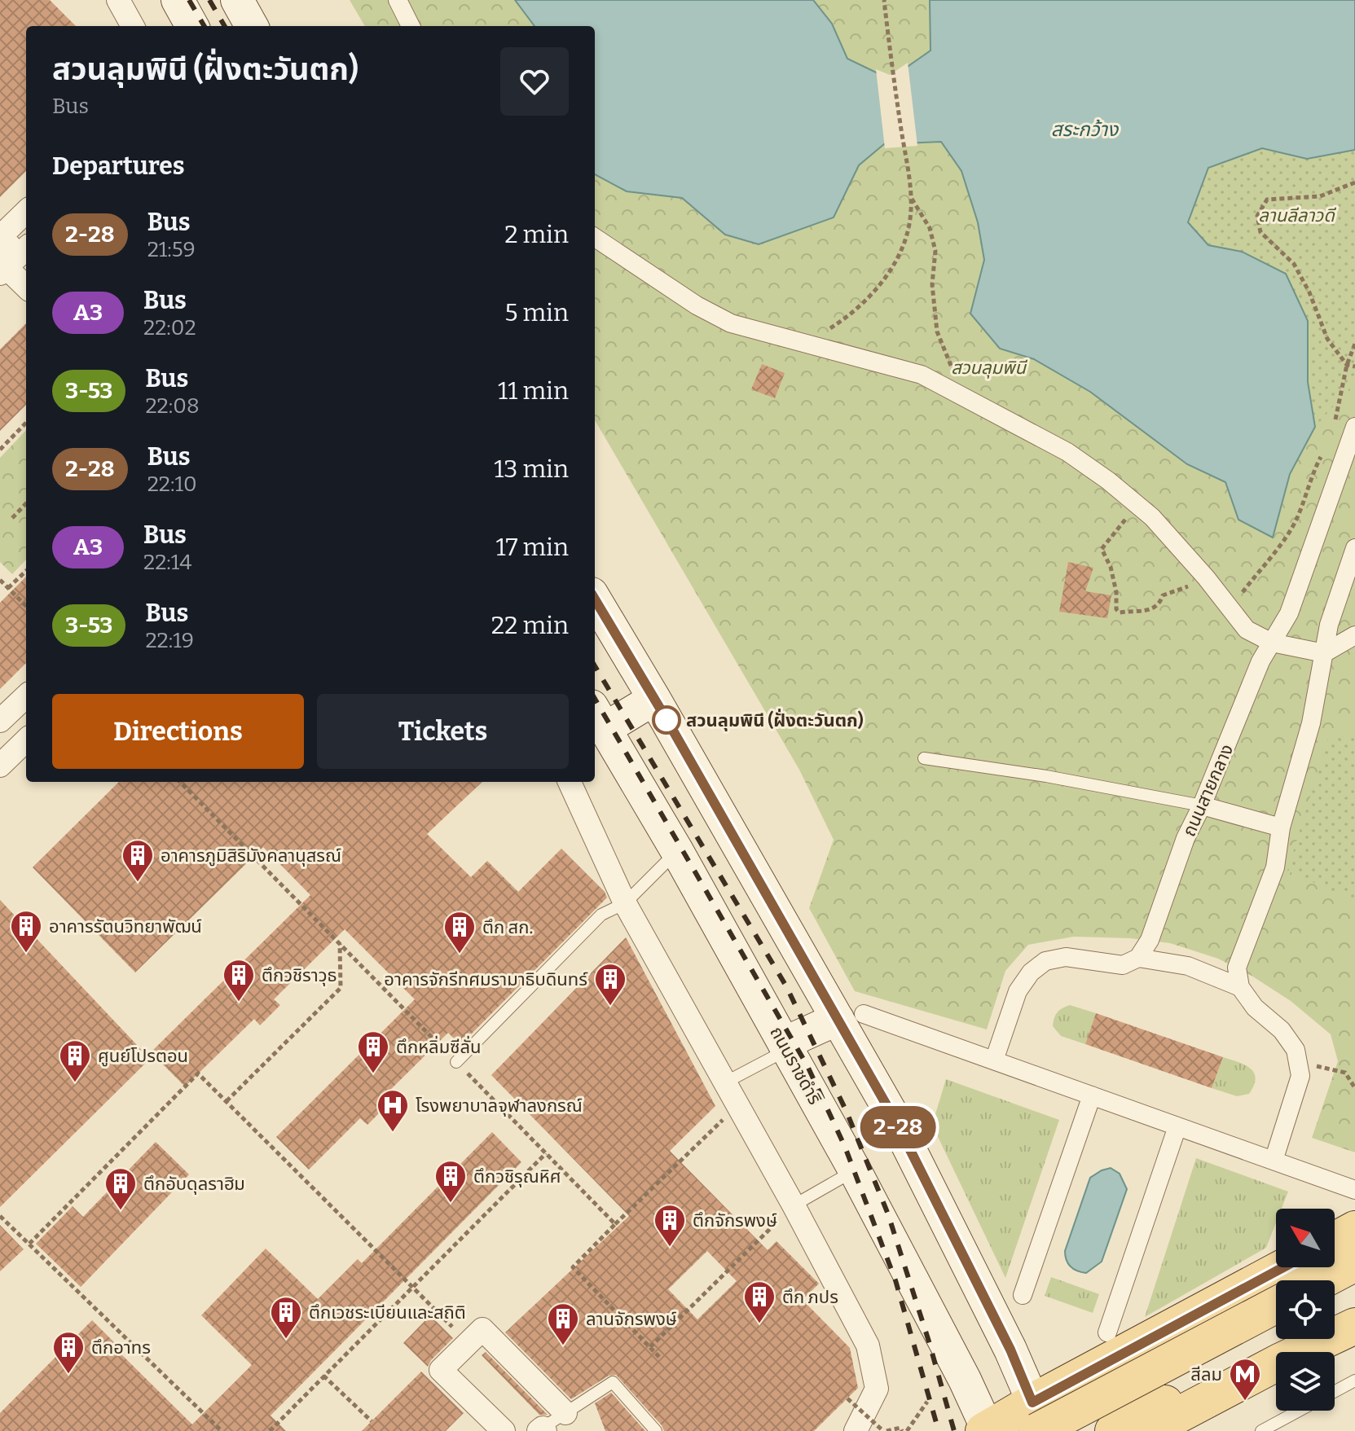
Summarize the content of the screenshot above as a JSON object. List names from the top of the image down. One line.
{"streets":{"main road":["ถนนราชดำริ"],"street":["ถนนสายกลาง"]},"water":["สระกว้าง"],"parks":["ลานลีลาวดี","สวนลุมพินี"],"places":{"other":["สวนลุมพินี (ฝั่งตะวันตก)"],"building":["อาคารภูมิสิริมังคลานุสรณ์","อาคารรัตนวิทยาพัฒน์","ตึก สก.","ตึกวชิราวุธ","อาคารจักรีทศมรามาธิบดินทร์","ตึกหลิ่มซีลั่น","ศูนย์โปรตอน","ตึกวชิรุณหิศ","ตึกอับดุลราฮิม","ตึกจักรพงษ์","ตึก ภปร","ตึกเวชระเบียนและสถิติ","ลานจักรพงษ์","ตึกอาทร"],"hospital":["โรงพยาบาลจุฬาลงกรณ์"],"metro station":["สีลม"]},"lines":["bus line 2-28"],"north":"top left","page":{"on_map":"2-28","heading":[["สวนลุมพินี (ฝั่งตะวันตก)","Bus"],"Departures"],"list":[{"mark":"2-28","name":"Bus","note":"21:59","value":"2 min"},{"mark":"A3","name":"Bus","note":"22:02","value":"5 min"},{"mark":"3-53","name":"Bus","note":"22:08","value":"11 min"},{"mark":"2-28","name":"Bus","note":"22:10","value":"13 min"},{"mark":"A3","name":"Bus","note":"22:14","value":"17 min"},{"mark":"3-53","name":"Bus","note":"22:19","value":"22 min"}],"buttons":["Directions","Tickets"]}}
